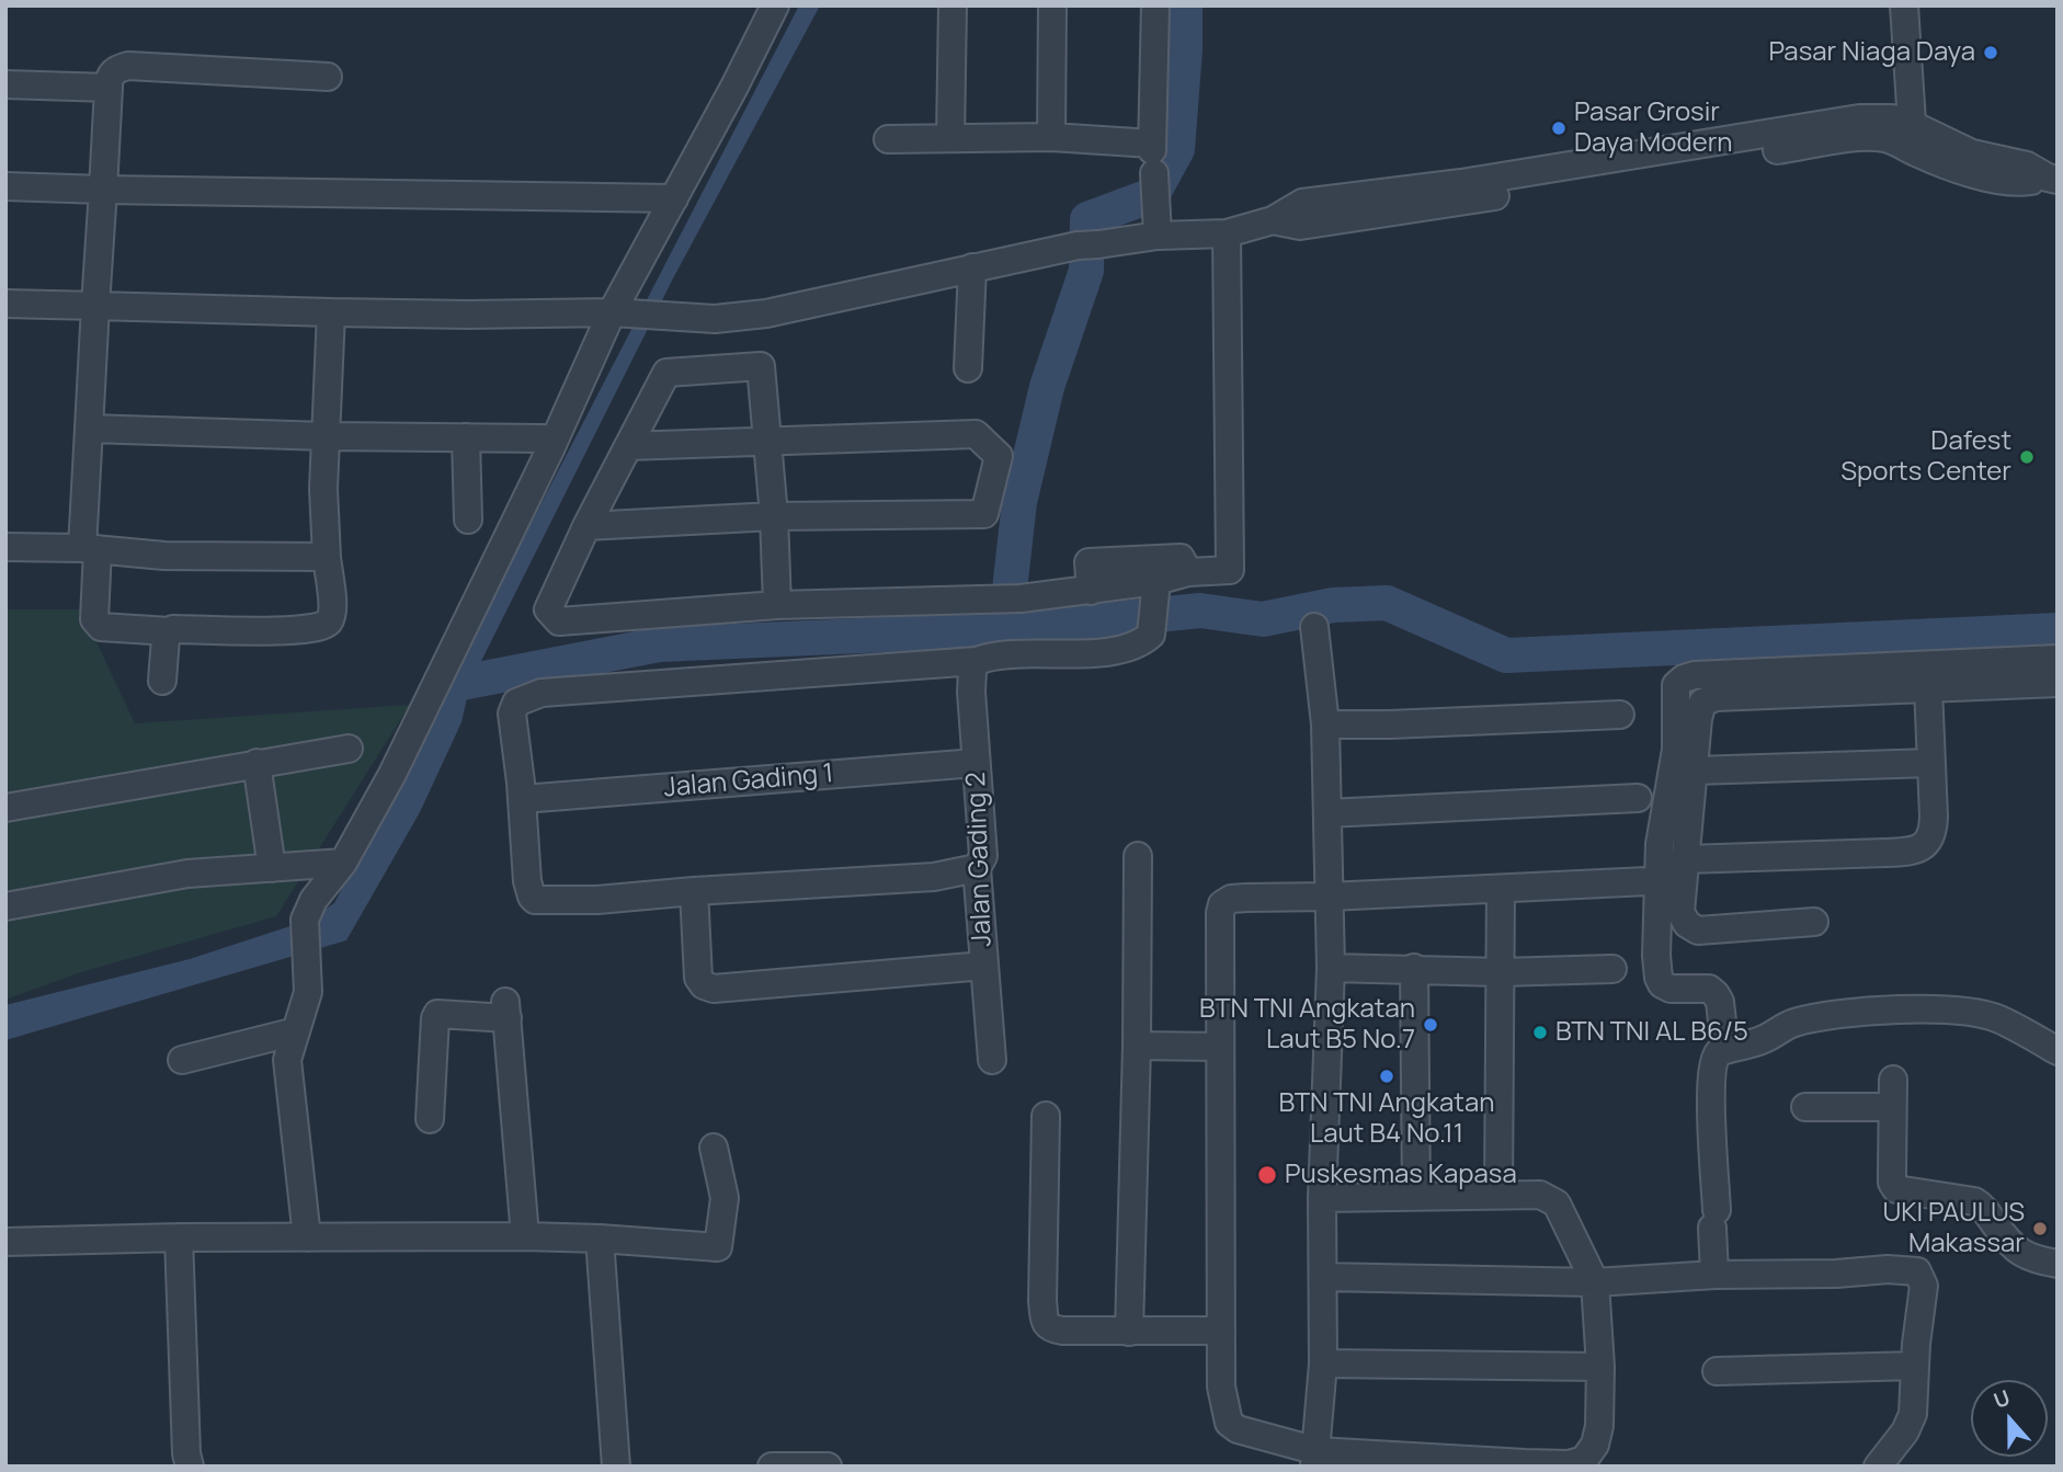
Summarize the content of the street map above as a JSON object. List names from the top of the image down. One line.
{"streets":{"street":["Jalan Gading 1","Jalan Gading 2"]},"crossings":[["Jalan Gading 1","Jalan Gading 2"]],"places":["Pasar Niaga Daya","Pasar Grosir Daya Modern","Dafest Sports Center","BTN TNI Angkatan Laut B5 No.7","BTN TNI AL B6/5","BTN TNI Angkatan Laut B4 No.11","Puskesmas Kapasa","UKI PAULUS Makassar"],"north":"top"}
